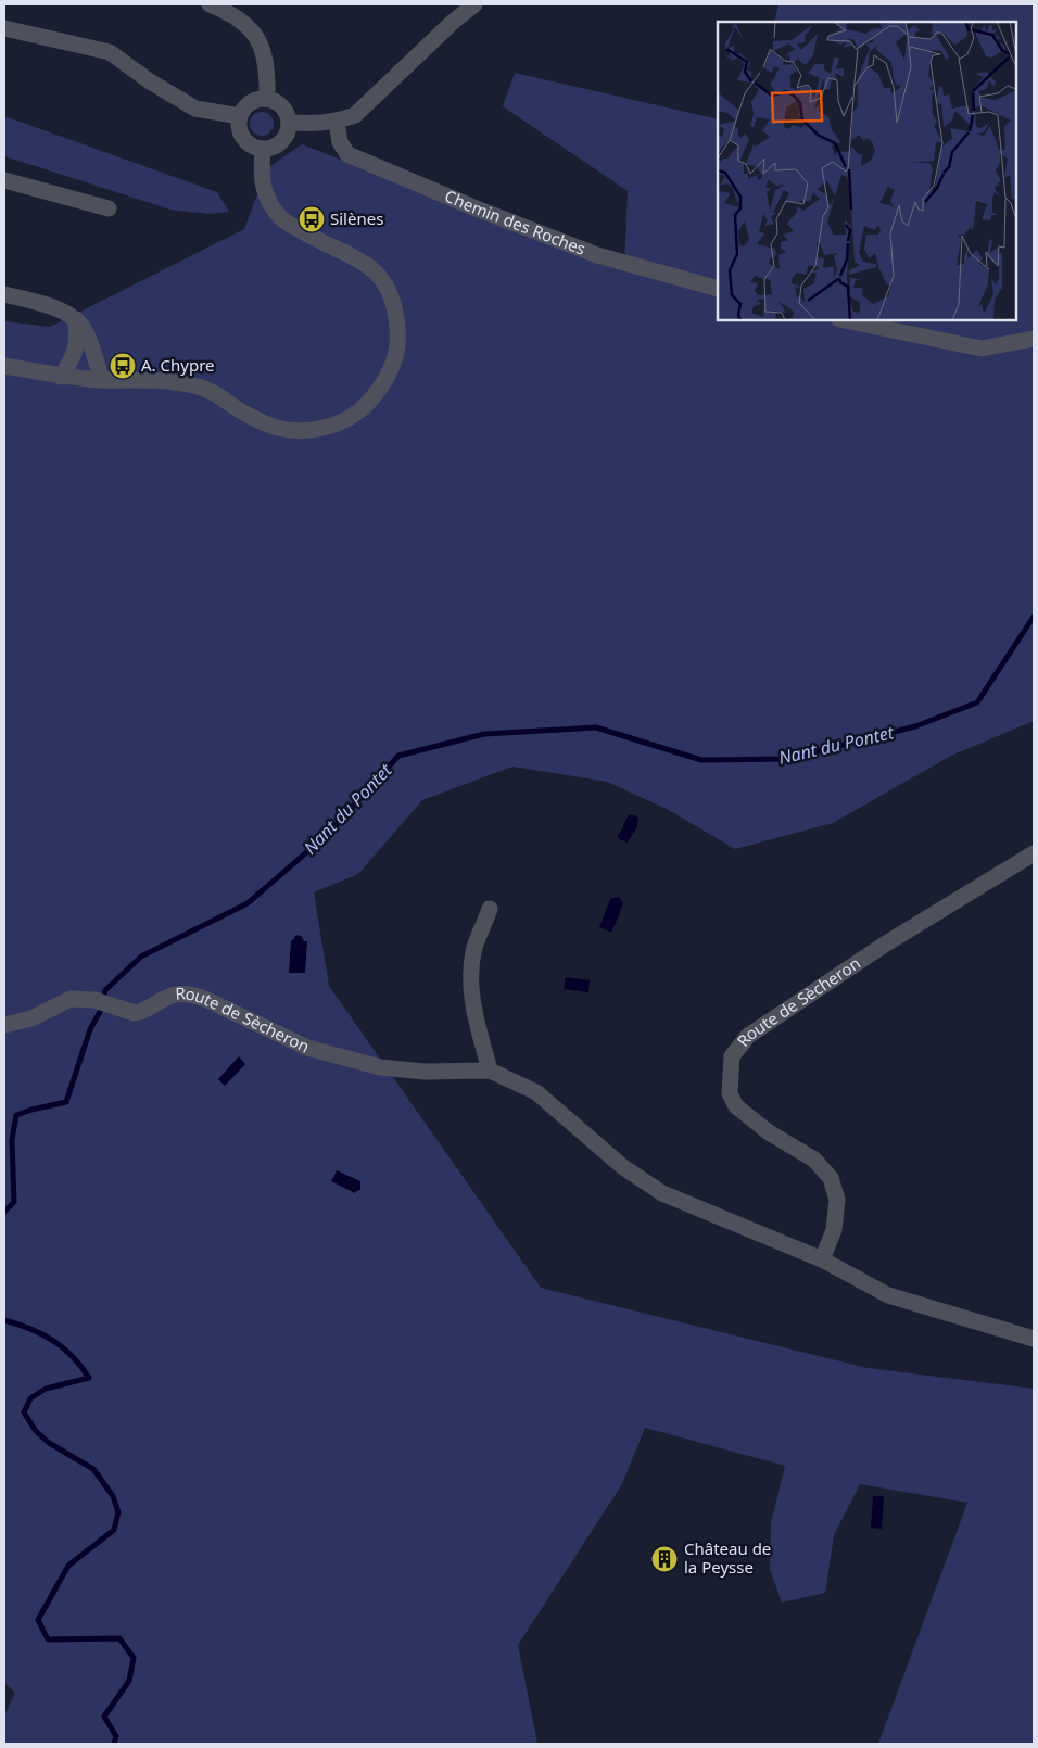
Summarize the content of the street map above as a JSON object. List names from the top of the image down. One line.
{"streets":{"street":["Chemin des Roches","Route de Sècheron"]},"water":["Nant du Pontet"],"places":{"bus stop":["Silènes","A. Chypre"],"building":["Château de la Peysse"]}}
